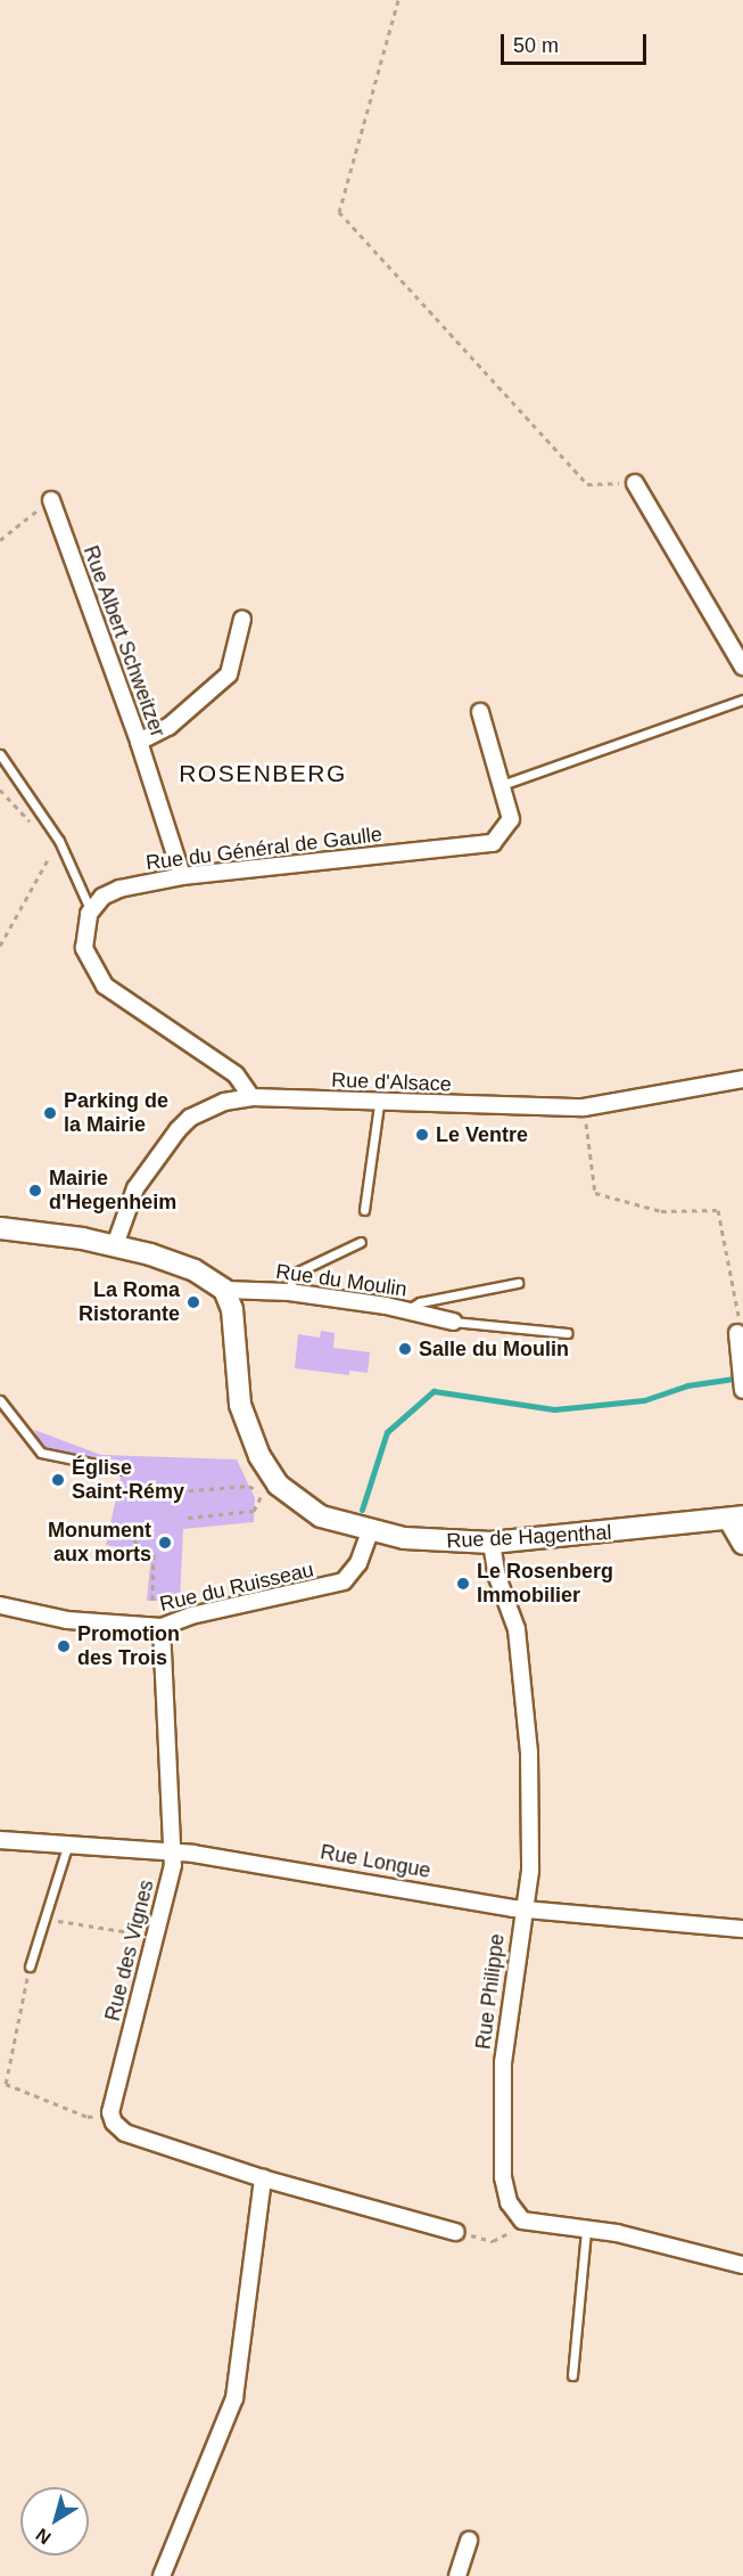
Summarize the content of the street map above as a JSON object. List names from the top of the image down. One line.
{"streets":{"main road":["Rue de Hagenthal"],"street":["Rue Albert Schweitzer","Rue du Général de Gaulle","Rue d'Alsace","Rue du Moulin","Rue du Ruisseau","Rue Longue","Rue des Vignes","Rue Philippe"]},"crossings":[["Rue Albert Schweitzer","Rue du Général de Gaulle"],["Rue du Moulin","Rue de Hagenthal"],["Rue de Hagenthal","Rue du Ruisseau"],["Rue de Hagenthal","Rue Philippe"],["Rue du Ruisseau","Rue des Vignes"],["Rue Longue","Rue des Vignes"],["Rue Longue","Rue Philippe"]],"districts":["ROSENBERG"],"places":["Parking de la Mairie","Le Ventre","Mairie d'Hegenheim","La Roma Ristorante","Salle du Moulin","Église Saint-Rémy","Monument aux morts","Le Rosenberg Immobilier","Promotion des Trois"],"scale_bar":"50 m","north":"bottom left"}
